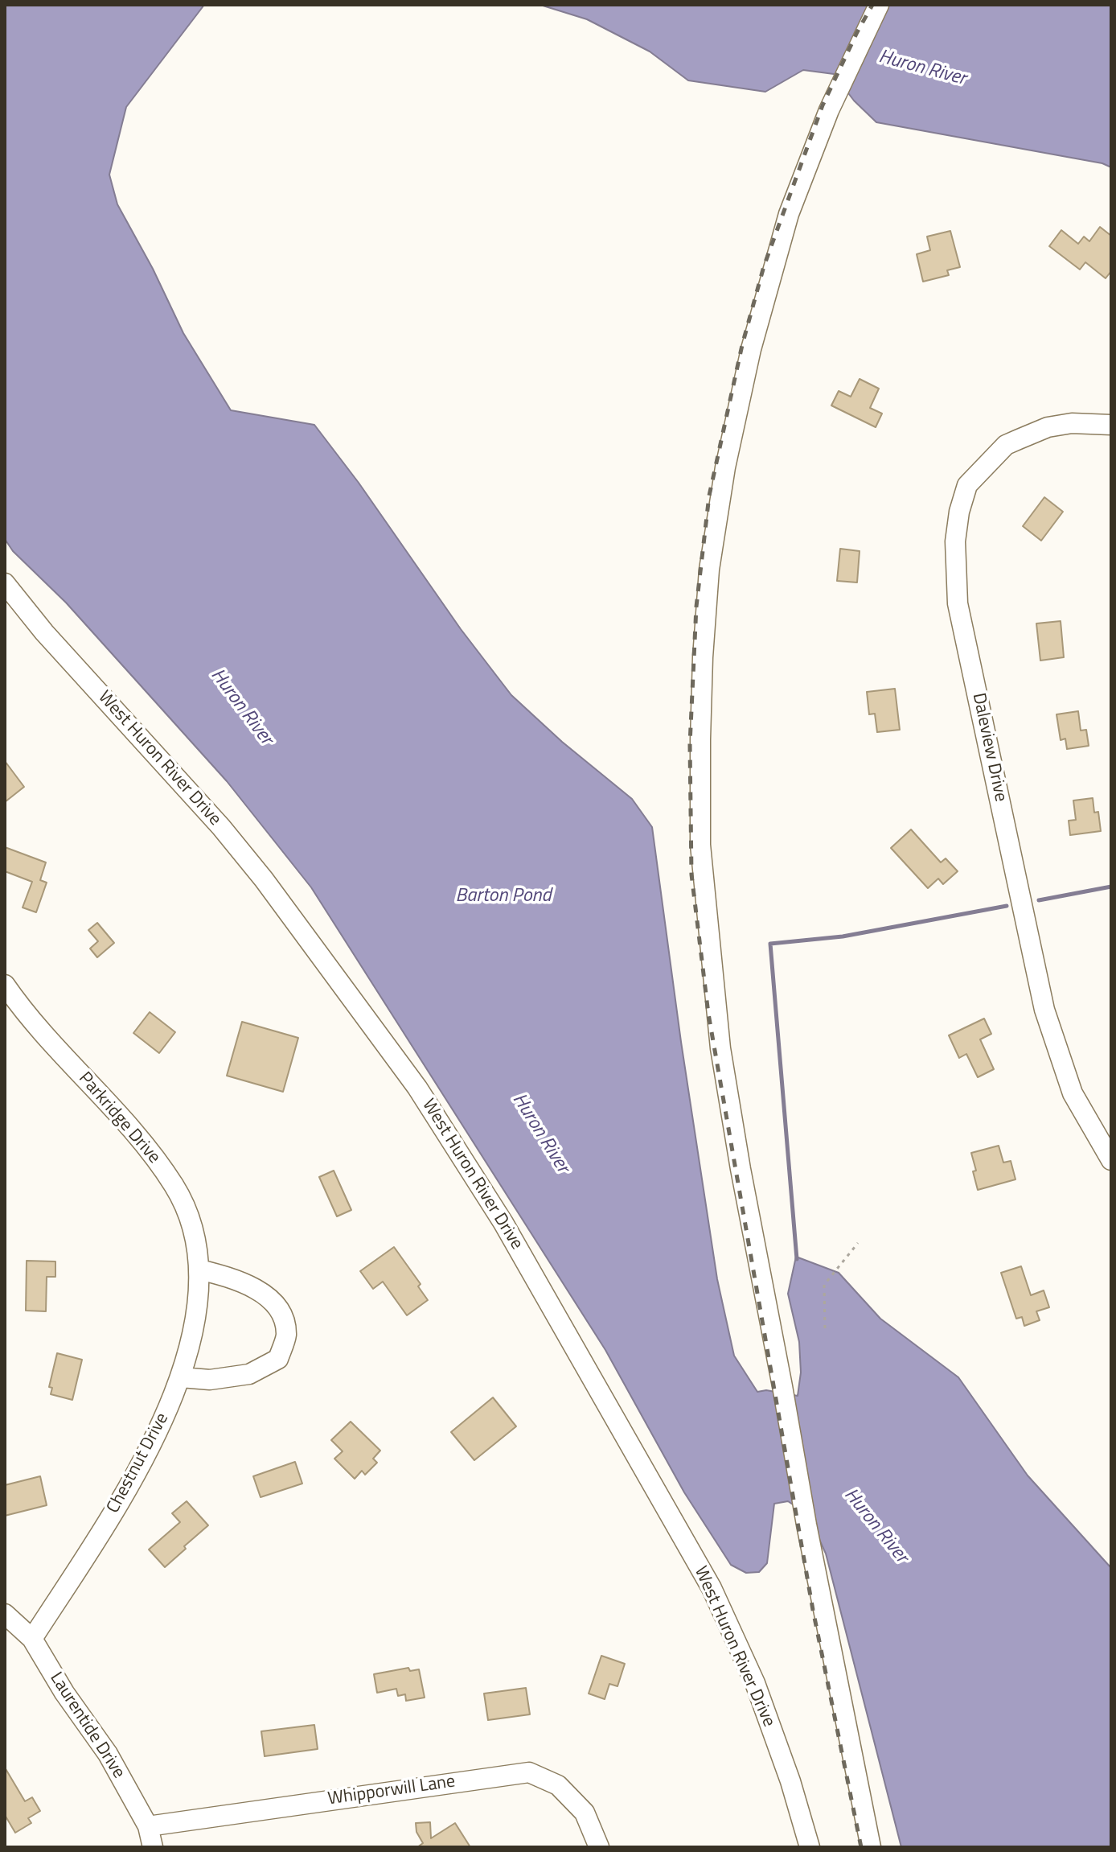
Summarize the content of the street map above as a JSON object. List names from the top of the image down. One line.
{"streets":{"street":["Daleview Drive","West Huron River Drive","Parkridge Drive","Chestnut Drive","Laurentide Drive","Whipporwill Lane"]},"crossings":[["Parkridge Drive","Chestnut Drive"],["Chestnut Drive","Laurentide Drive"],["Laurentide Drive","Whipporwill Lane"]],"water":["Huron River","Barton Pond"]}
